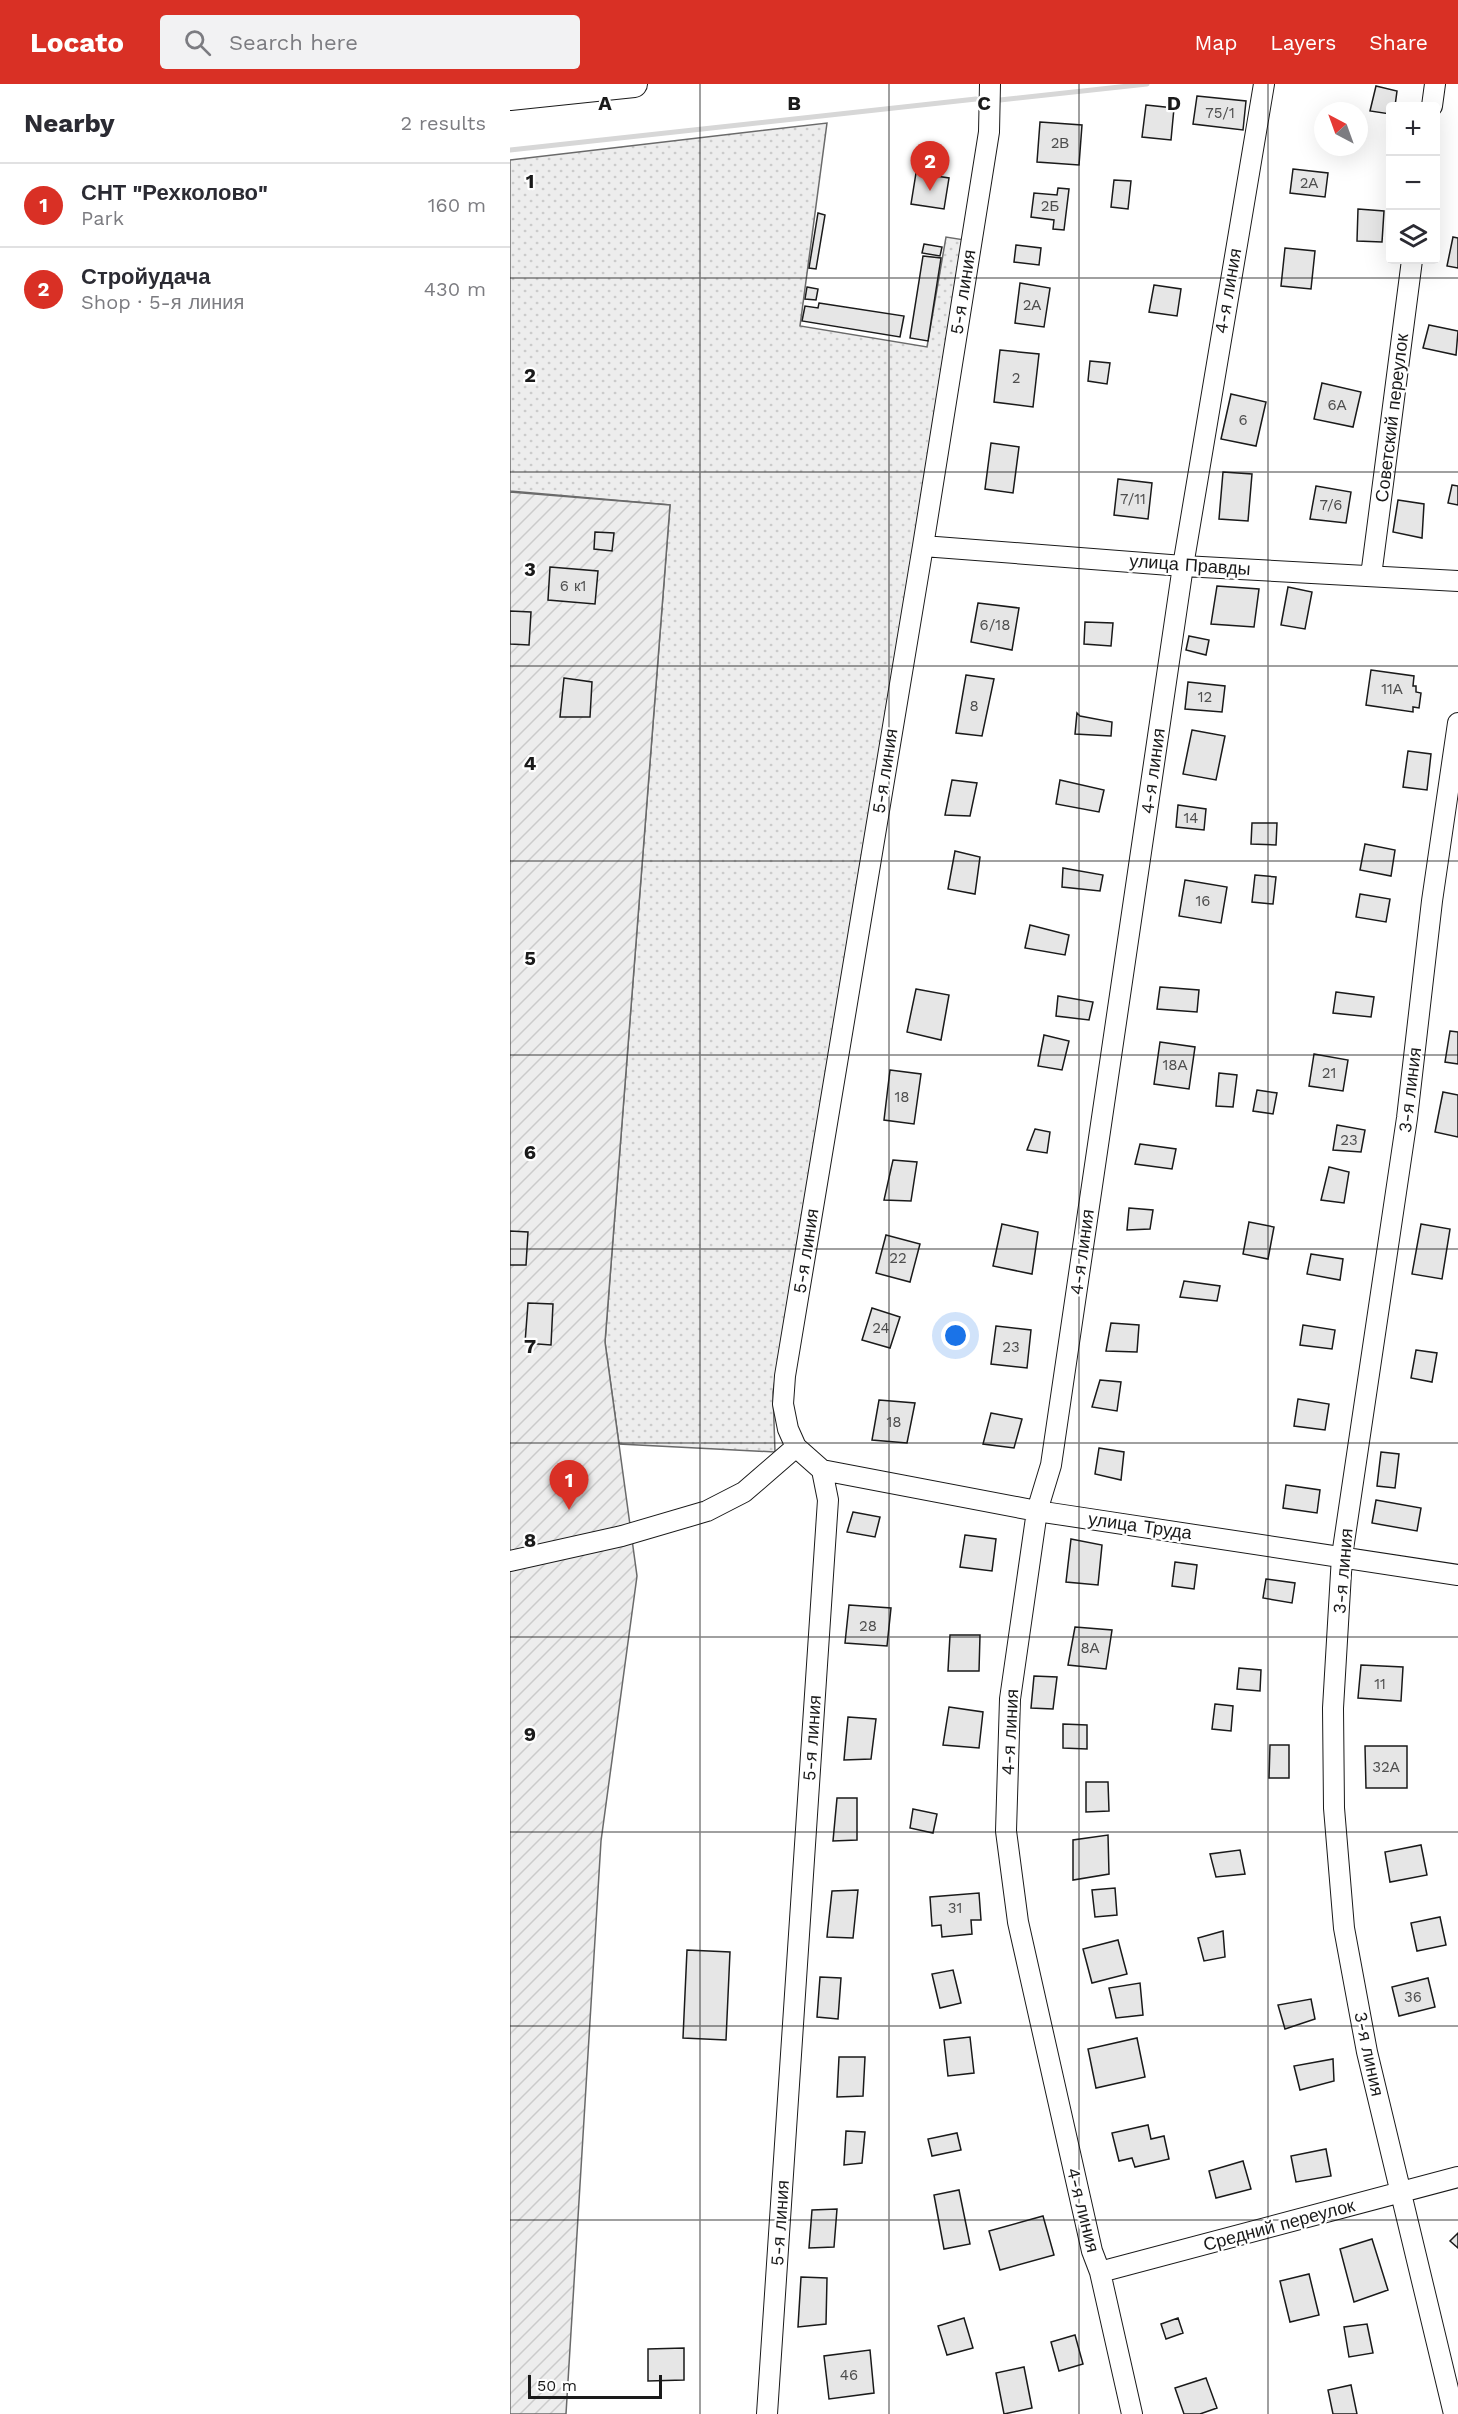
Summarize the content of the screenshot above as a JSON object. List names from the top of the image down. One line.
{"streets":{"street":["4-я линия","5-я линия","Советский переулок","улица Правды","3-я линия","улица Труда","Средний переулок"]},"crossings":[["4-я линия","улица Правды"],["4-я линия","улица Труда"],["4-я линия","Средний переулок"],["5-я линия","улица Правды"],["5-я линия","улица Труда"],["Советский переулок","улица Правды"],["3-я линия","улица Труда"],["3-я линия","Средний переулок"]],"house_numbers":["75/1","2В","2А","2Б","2А","2","6А","6","7/11","7/6","6 к1","6/18","11А","12","8","14","16","18А","21","18","23","22","24","23","18","28","8А","11","32А","31","36","46"],"scale_bar":"50 m","north":"top left","page":{"header":"Locato","search":"Search here","nav":["Map","Layers","Share"],"heading":["Nearby","2 results"],"map_buttons":["+","−"],"pins":["2","1"],"list":[{"mark":"1","name":"СНТ \"Рехколово\"","note":"Park","value":"160 m"},{"mark":"2","name":"Стройудача","note":"Shop · 5-я линия","value":"430 m"}],"scale":"50 m"},"grid":{"columns":["A","B","C","D"],"rows":["1","2","3","4","5","6","7","8","9"]}}
